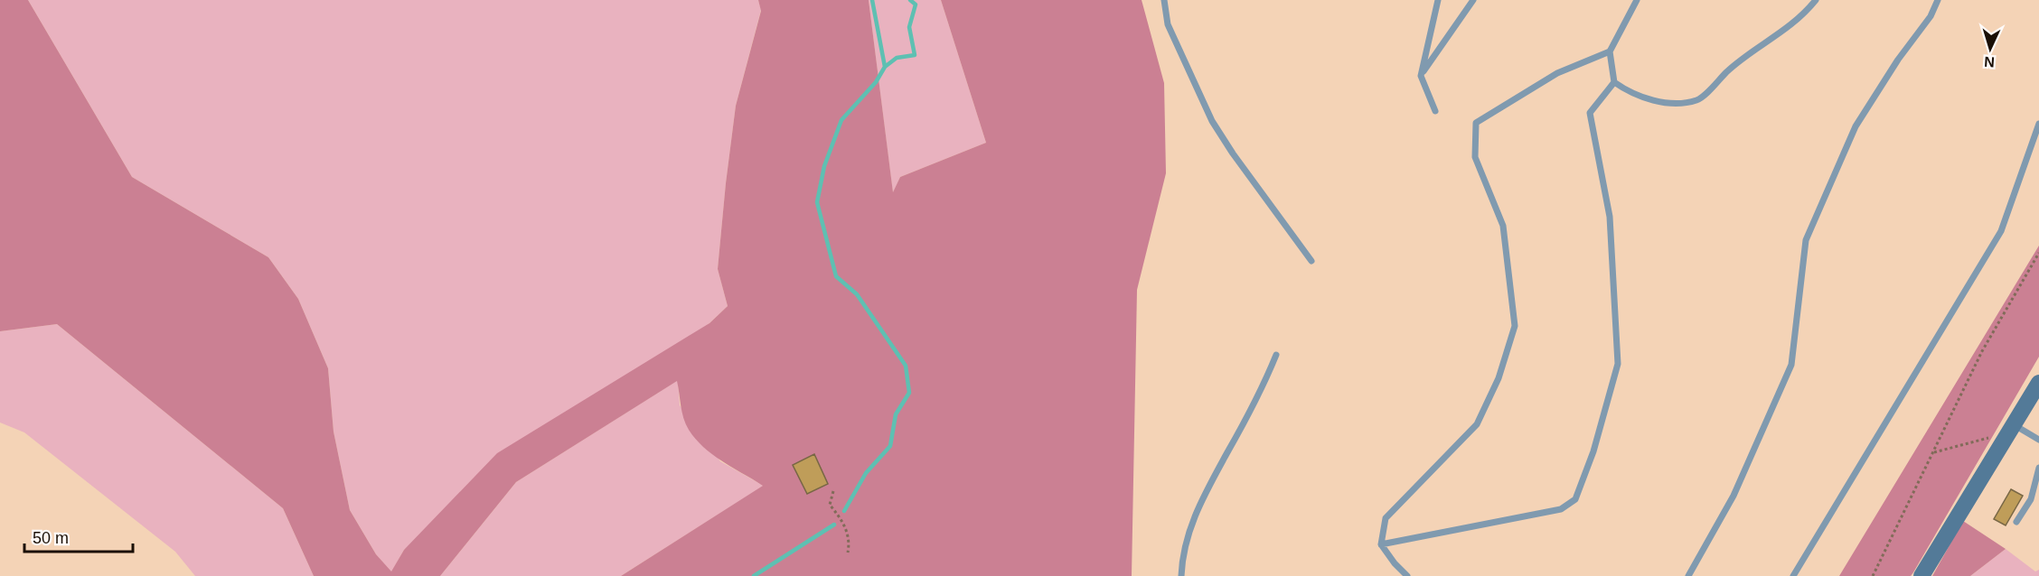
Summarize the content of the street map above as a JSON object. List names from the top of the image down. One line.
{"scale_bar":"50 m","north":"bottom"}
